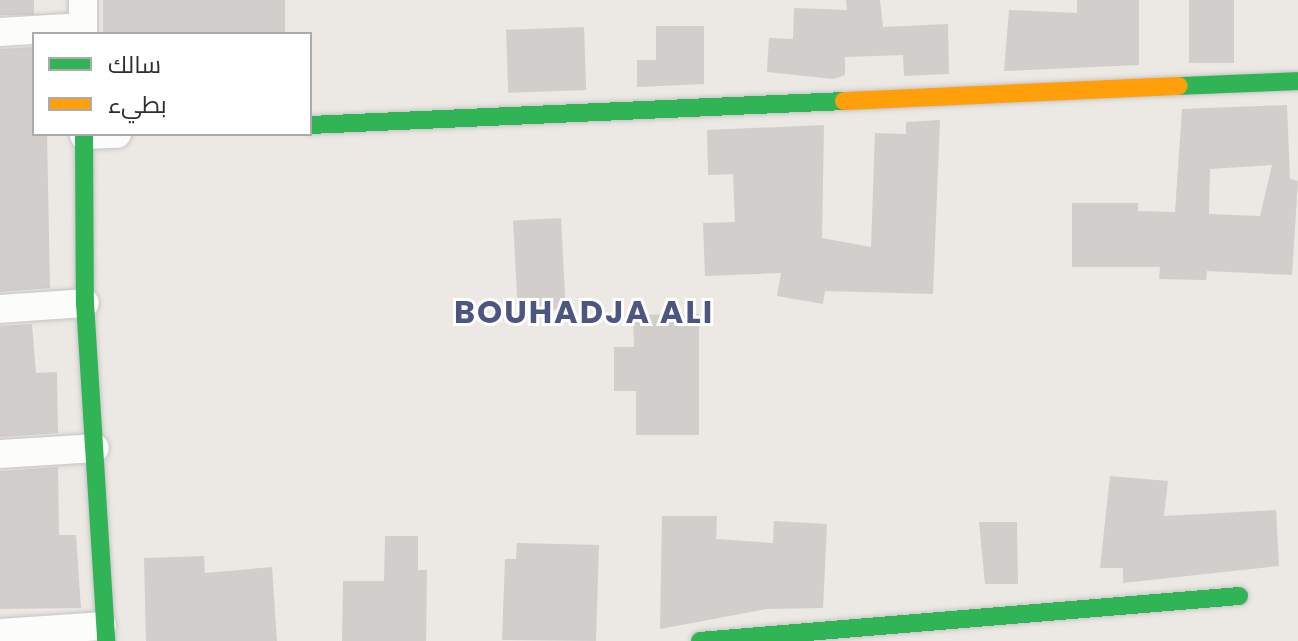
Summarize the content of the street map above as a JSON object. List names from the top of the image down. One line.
{"districts":["BOUHADJA ALI"],"legend":["سالك","بطيء"]}
